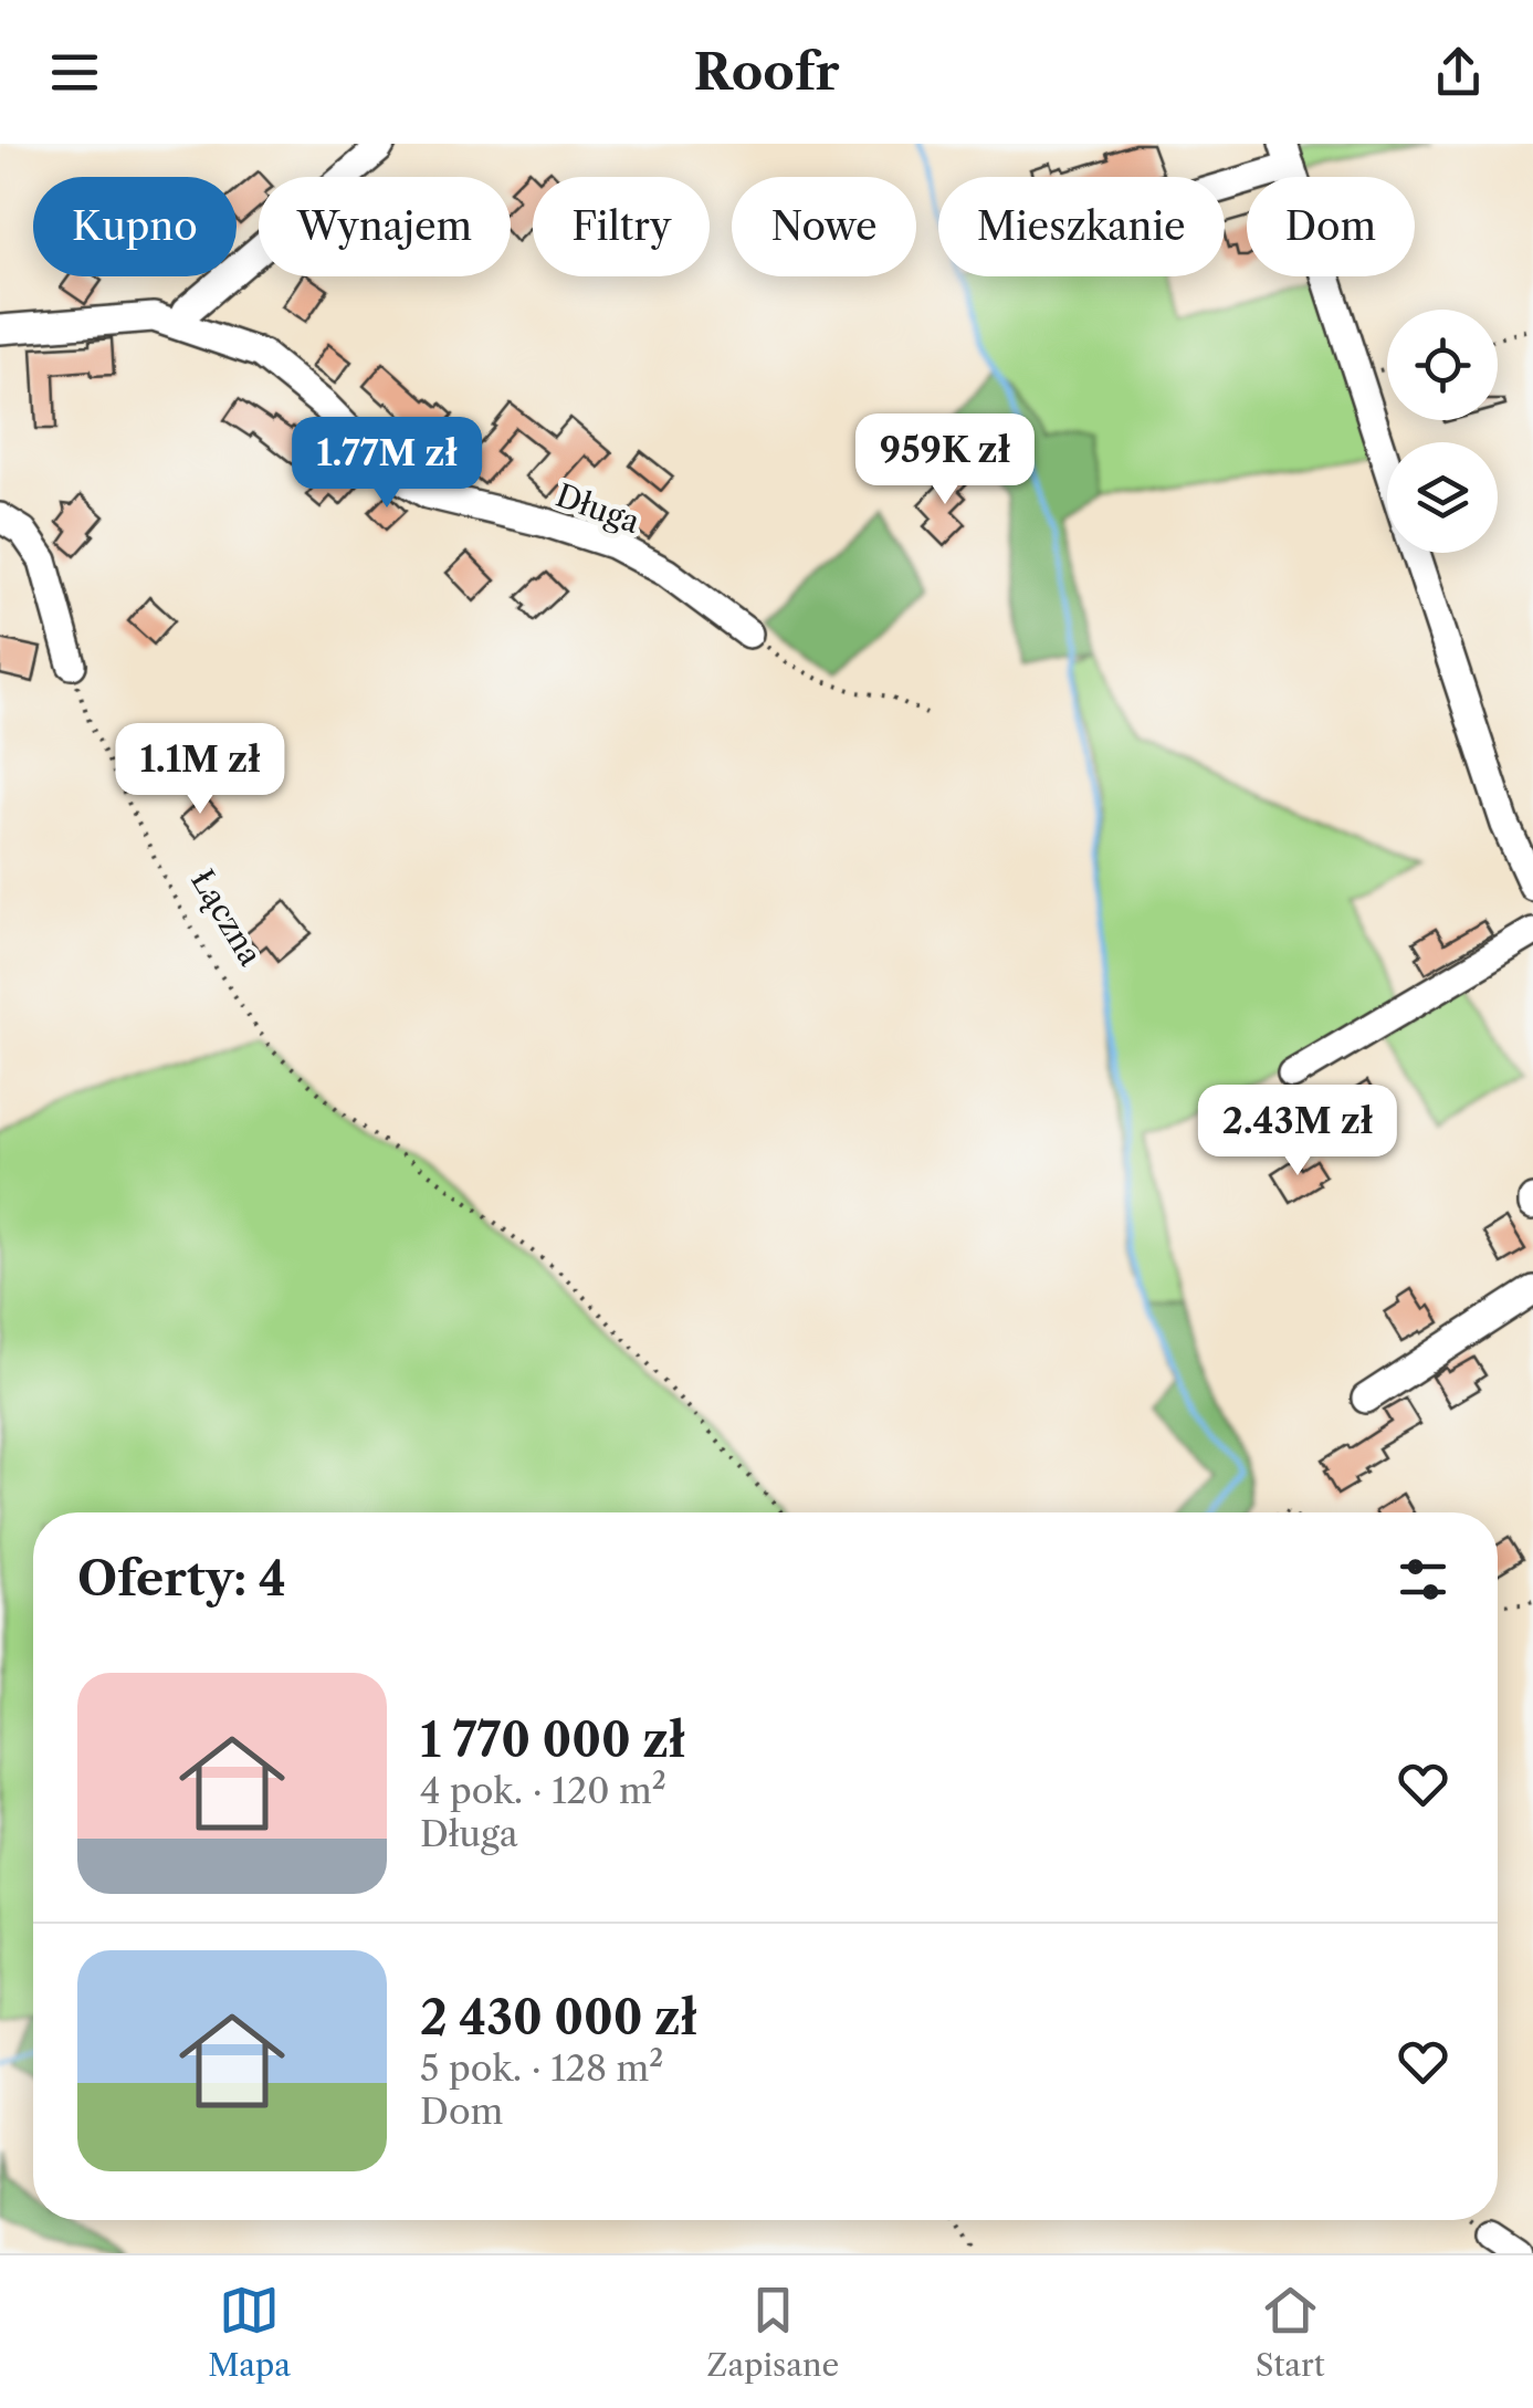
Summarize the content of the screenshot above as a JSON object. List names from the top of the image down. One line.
{"streets":{"street":["Długa"],"path":["Łączna"]},"page":{"header":"Roofr","chip":["Kupno","Wynajem","Filtry","Nowe","Mieszkanie","Dom"],"price":["959K zł","1.77M zł","1.1M zł","2.43M zł"],"heading":"Oferty: 4","list":[{"name":"1 770 000 zł","note":"4 pok. · 120 m² · Długa"},{"name":"2 430 000 zł","note":"5 pok. · 128 m² · Dom"}],"tabs":["Mapa","Zapisane","Start"]}}
